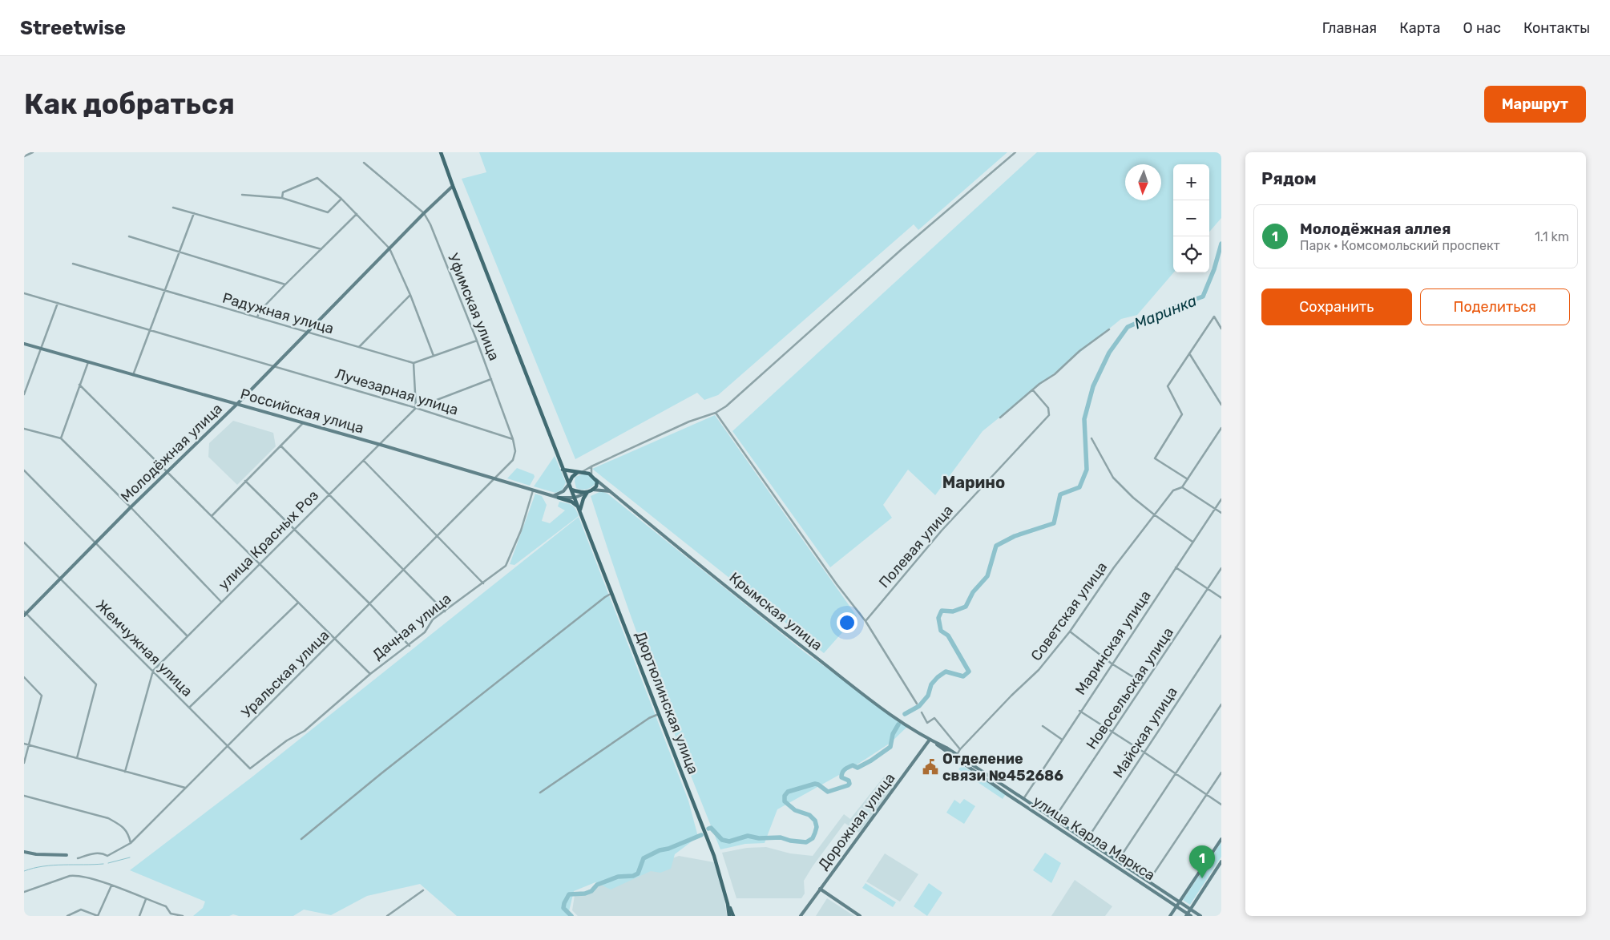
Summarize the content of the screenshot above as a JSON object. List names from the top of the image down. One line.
{"streets":{"main road":["Российская улица","Молодёжная улица","Крымская улица","Дюртюлинская улица","Дорожная улица","улица Карла Маркса"],"street":["Уфимская улица","Радужная улица","Лучезарная улица","улица Красных Роз","Полевая улица","Советская улица","Дачная улица","Маринская улица","Жемчужная улица","Уральская улица","Новосельская улица","Майская улица"]},"crossings":[["Уфимская улица","Лучезарная улица"],["Уфимская улица","Российская улица"],["Уфимская улица","Молодёжная улица"],["Уфимская улица","улица Красных Роз"],["Уфимская улица","Уральская улица"],["Радужная улица","Молодёжная улица"],["Лучезарная улица","Молодёжная улица"],["Лучезарная улица","улица Красных Роз"],["Российская улица","Молодёжная улица"],["Российская улица","улица Красных Роз"],["Российская улица","Дачная улица"],["Российская улица","Уральская улица"],["Российская улица","Дюртюлинская улица"],["Молодёжная улица","Жемчужная улица"],["улица Красных Роз","Жемчужная улица"],["Крымская улица","Дюртюлинская улица"],["Крымская улица","Дорожная улица"],["Крымская улица","улица Карла Маркса"],["Советская улица","улица Карла Маркса"],["Дачная улица","Жемчужная улица"],["Маринская улица","улица Карла Маркса"],["Жемчужная улица","Уральская улица"],["Новосельская улица","улица Карла Маркса"],["Майская улица","улица Карла Маркса"],["Дорожная улица","улица Карла Маркса"]],"districts":["Марино"],"water":["Маринка"],"places":{"public building":["Отделение связи №452686"]},"north":"bottom","page":{"header":"Streetwise","nav":["Главная","Карта","О нас","Контакты"],"buttons":["Маршрут",["Сохранить","Поделиться"]],"title":"Как добраться","heading":"Рядом","map_buttons":["+","−"],"list":[{"mark":"1","name":"Молодёжная аллея","note":"Парк · Комсомольский проспект","value":"1.1 km"}],"pins":"1"}}
